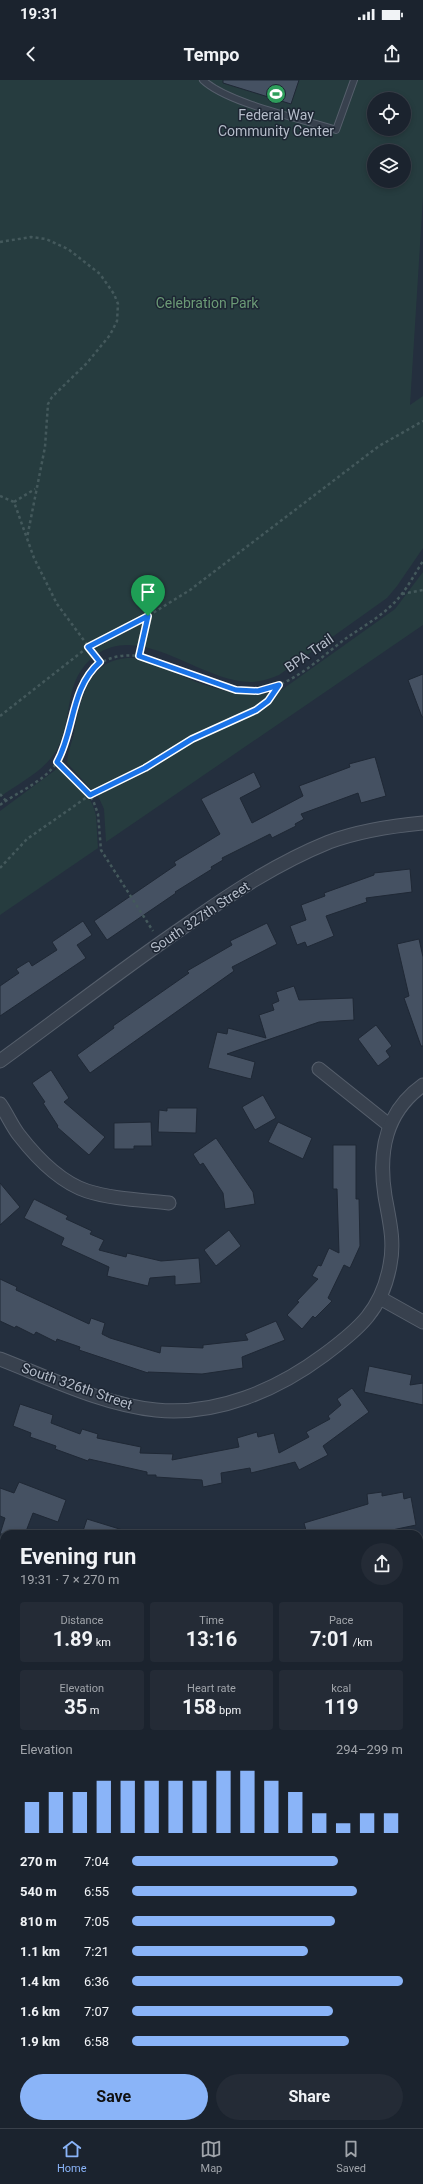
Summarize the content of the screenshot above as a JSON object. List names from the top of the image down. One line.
{"streets":{"street":["South 327th Street","South 326th Street"],"path":["BPA Trail"]},"parks":["Celebration Park"],"places":{"sports":["Federal Way Community Center"]},"page":{"status":"19:31","header":"Tempo","heading":["Evening run","19:31 · 7 × 270 m"],"stats":[["Distance","1.89 km"],["Time","13:16"],["Pace","7:01 /km"],["Elevation","35 m"],["Heart rate","158 bpm"],["kcal","119"]],"chart":["Elevation","294–299 m"],"list":[{"name":"270 m","note":"7:04"},{"name":"540 m","note":"6:55"},{"name":"810 m","note":"7:05"},{"name":"1.1 km","note":"7:21"},{"name":"1.4 km","note":"6:36"},{"name":"1.6 km","note":"7:07"},{"name":"1.9 km","note":"6:58"}],"buttons":["Save","Share"],"tabs":["Home","Map","Saved"]}}
